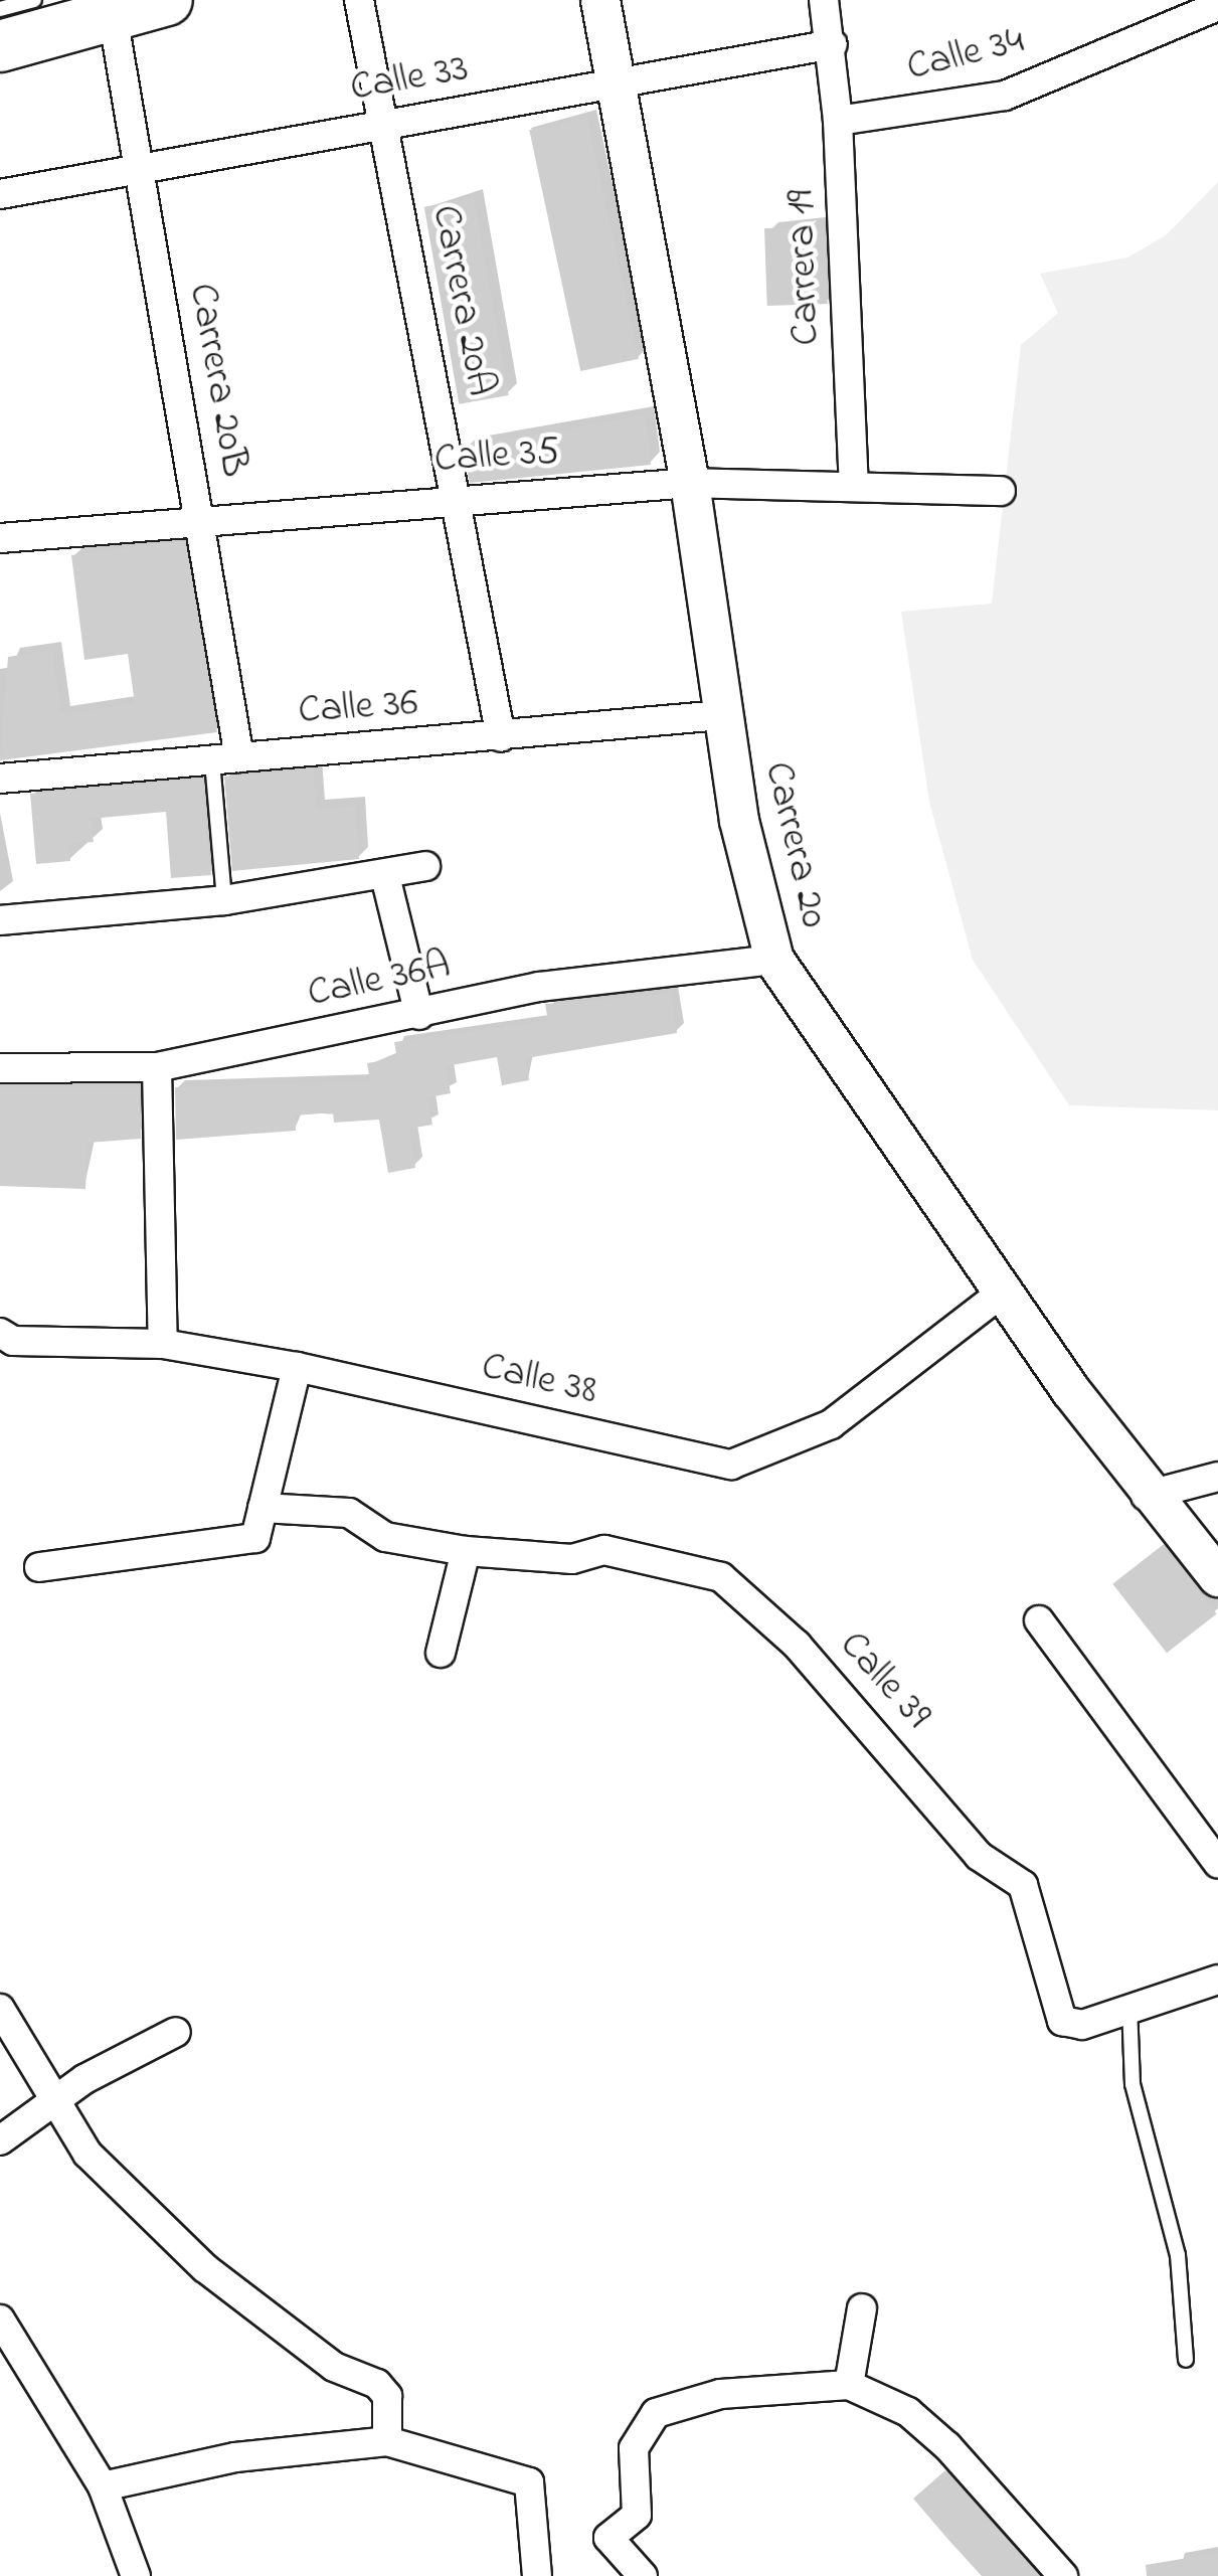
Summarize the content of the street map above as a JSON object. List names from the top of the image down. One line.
{"streets":{"street":["Calle 34","Calle 33","Carrera 19","Carrera 20A","Carrera 20B","Calle 35","Calle 36","Carrera 20","Calle 36A","Calle 38","Calle 39"]},"crossings":[["Calle 34","Carrera 19"],["Calle 33","Carrera 19"],["Calle 33","Carrera 20A"],["Calle 33","Carrera 20B"],["Calle 33","Carrera 20"],["Carrera 19","Calle 35"],["Carrera 20A","Calle 35"],["Carrera 20A","Calle 36"],["Carrera 20B","Calle 35"],["Carrera 20B","Calle 36"],["Calle 35","Carrera 20"],["Calle 36","Carrera 20"],["Carrera 20","Calle 36A"],["Carrera 20","Calle 38"]]}
